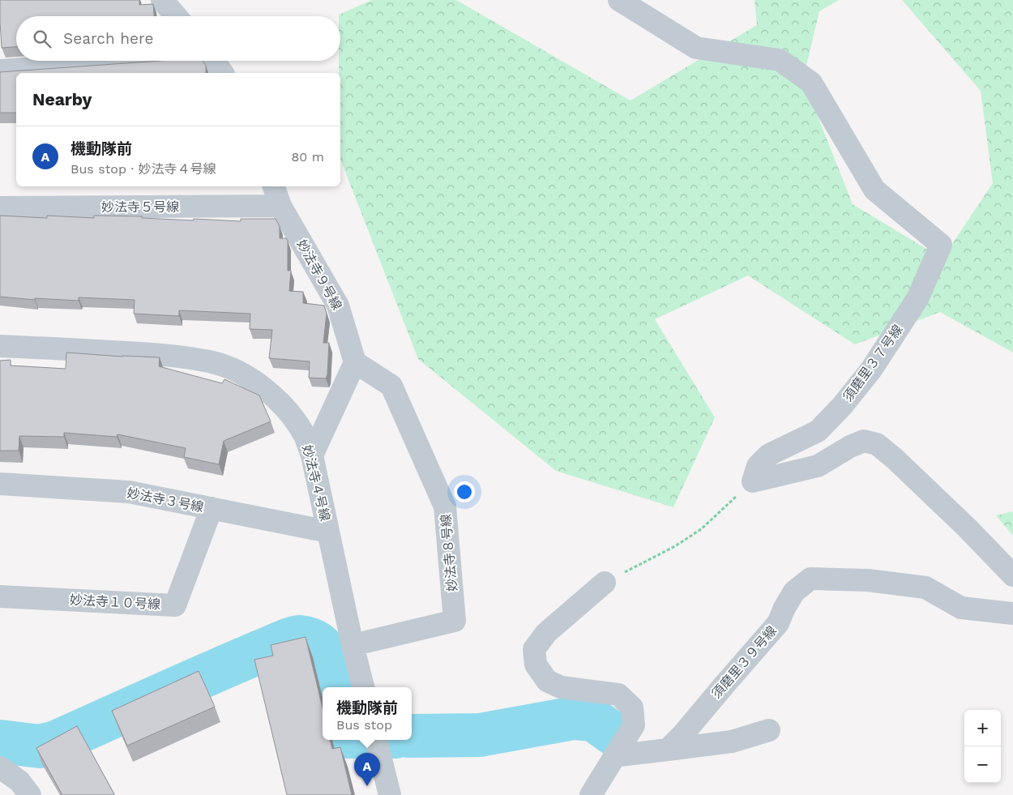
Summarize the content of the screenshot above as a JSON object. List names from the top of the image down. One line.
{"streets":{"street":["妙法寺５号線","妙法寺９号線","須磨里３７号線","妙法寺４号線","妙法寺３号線","妙法寺８号線","妙法寺１０号線","須磨里３９号線"]},"crossings":[["妙法寺５号線","妙法寺９号線"],["妙法寺９号線","妙法寺８号線"],["妙法寺４号線","妙法寺３号線"],["妙法寺４号線","妙法寺８号線"],["妙法寺３号線","妙法寺１０号線"]],"page":{"search":"Search here","heading":"Nearby","list":[{"mark":"A","name":"機動隊前","note":"Bus stop · 妙法寺４号線","value":"80 m"}],"popup":["機動隊前","Bus stop"],"map_buttons":["+","−"],"pins":"A"}}
